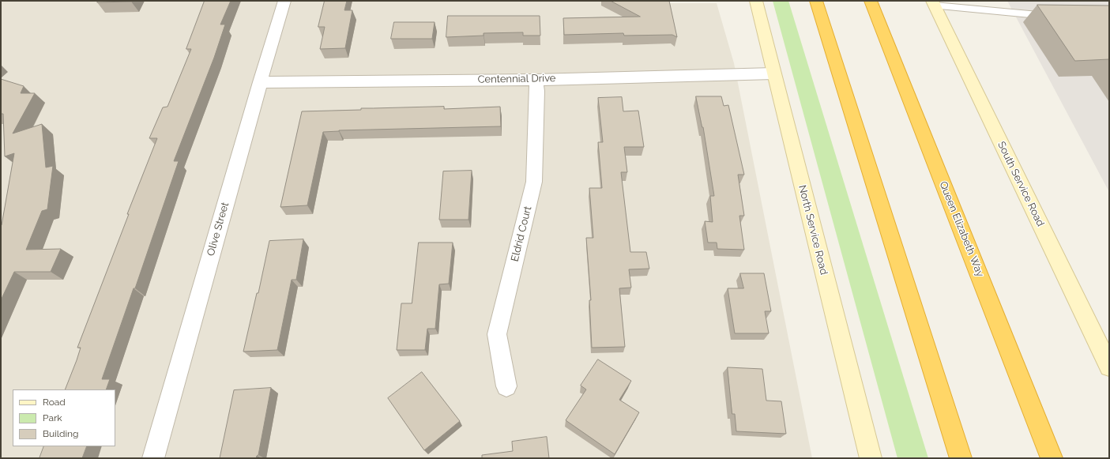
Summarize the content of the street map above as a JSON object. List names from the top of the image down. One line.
{"streets":{"highway":["Queen Elizabeth Way"],"street":["Centennial Drive","South Service Road","Olive Street","North Service Road","Eldrid Court"]},"crossings":[["Centennial Drive","Olive Street"],["Centennial Drive","North Service Road"],["Centennial Drive","Eldrid Court"]],"legend":["Road","Park","Building"]}
